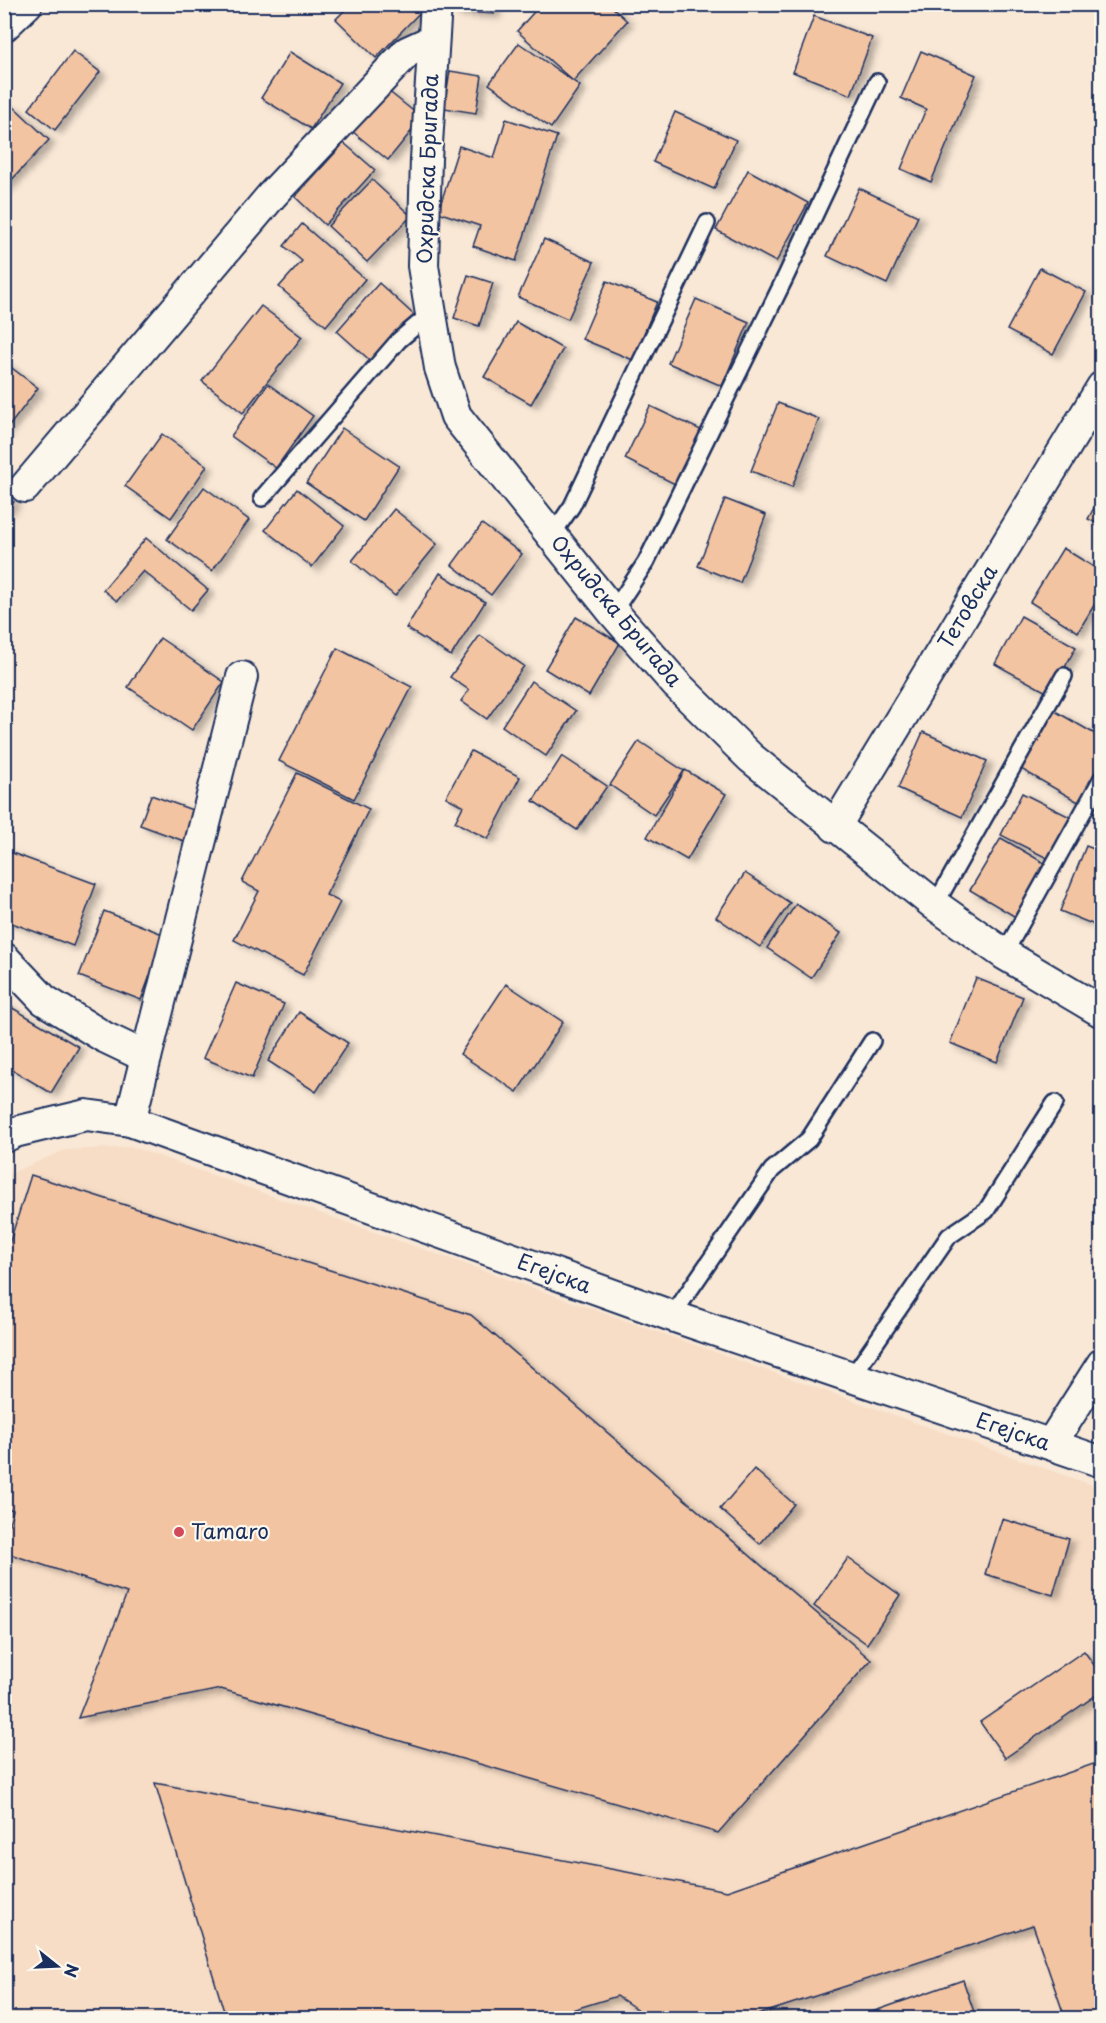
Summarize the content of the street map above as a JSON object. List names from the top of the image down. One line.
{"streets":{"street":["Охридска Бригада","Тетовска","Егејска"]},"crossings":[["Охридска Бригада","Тетовска"]],"places":["Tamaro"],"north":"right"}
